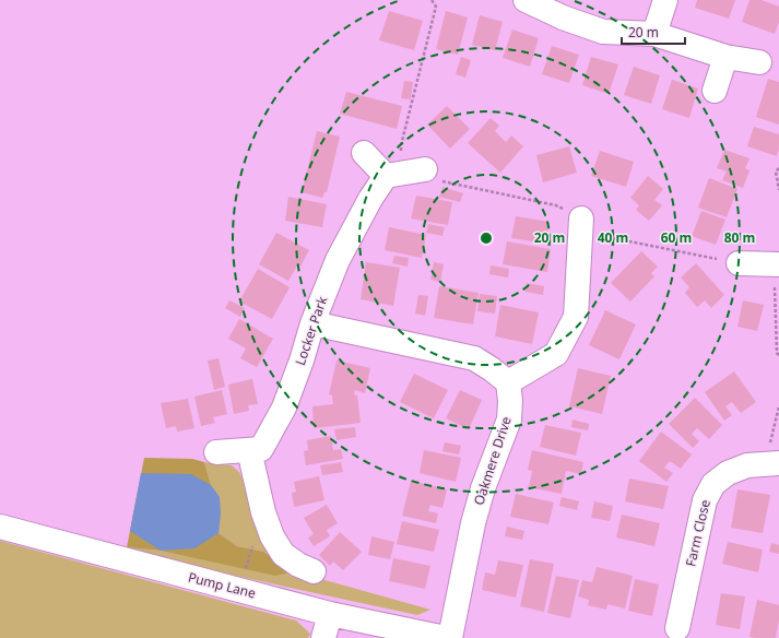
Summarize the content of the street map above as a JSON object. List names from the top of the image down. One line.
{"streets":{"street":["Locker Park","Oakmere Drive","Farm Close","Pump Lane"]},"scale_bar":"20 m","rings":["20 m","40 m","60 m","80 m"]}
